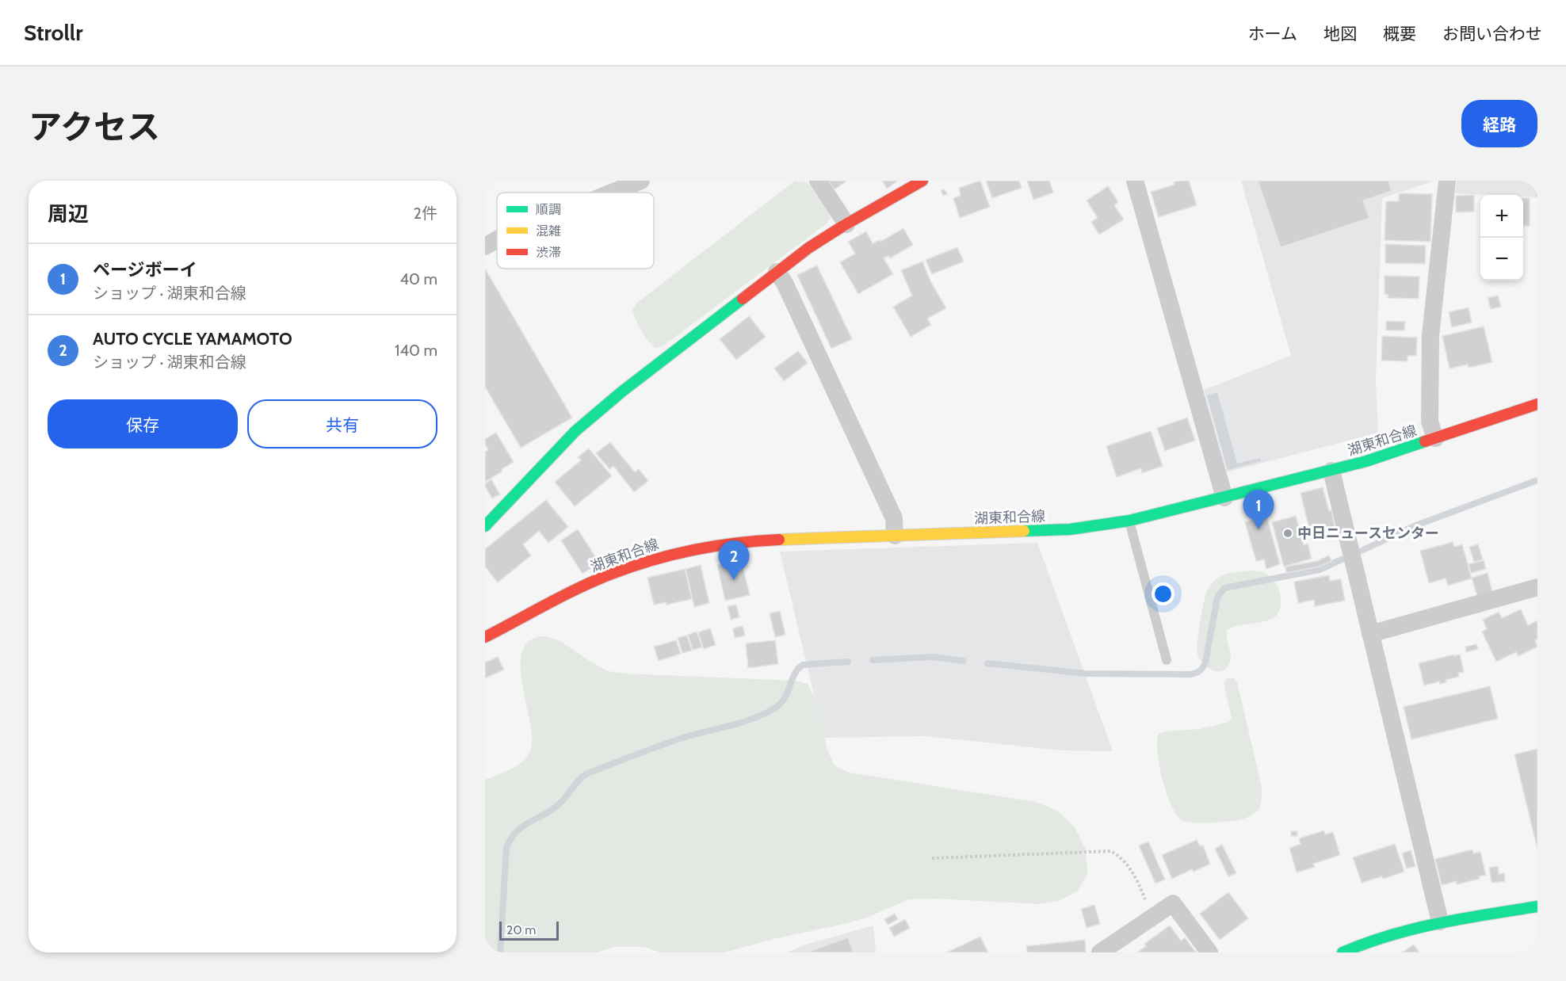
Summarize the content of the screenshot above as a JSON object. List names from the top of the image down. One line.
{"streets":{"main road":["湖東和合線"]},"places":["中日ニュースセンター"],"legend":["順調","混雑","渋滞"],"scale_bar":"20 m","page":{"header":"Strollr","nav":["ホーム","地図","概要","お問い合わせ"],"title":"アクセス","buttons":["経路",["保存","共有"]],"heading":["周辺","2件"],"map_buttons":["+","−"],"list":[{"mark":"1","name":"ページボーイ","note":"ショップ · 湖東和合線","value":"40 m"},{"mark":"2","name":"AUTO CYCLE YAMAMOTO","note":"ショップ · 湖東和合線","value":"140 m"}],"pins":["1","2"],"scale":"20 m"}}
